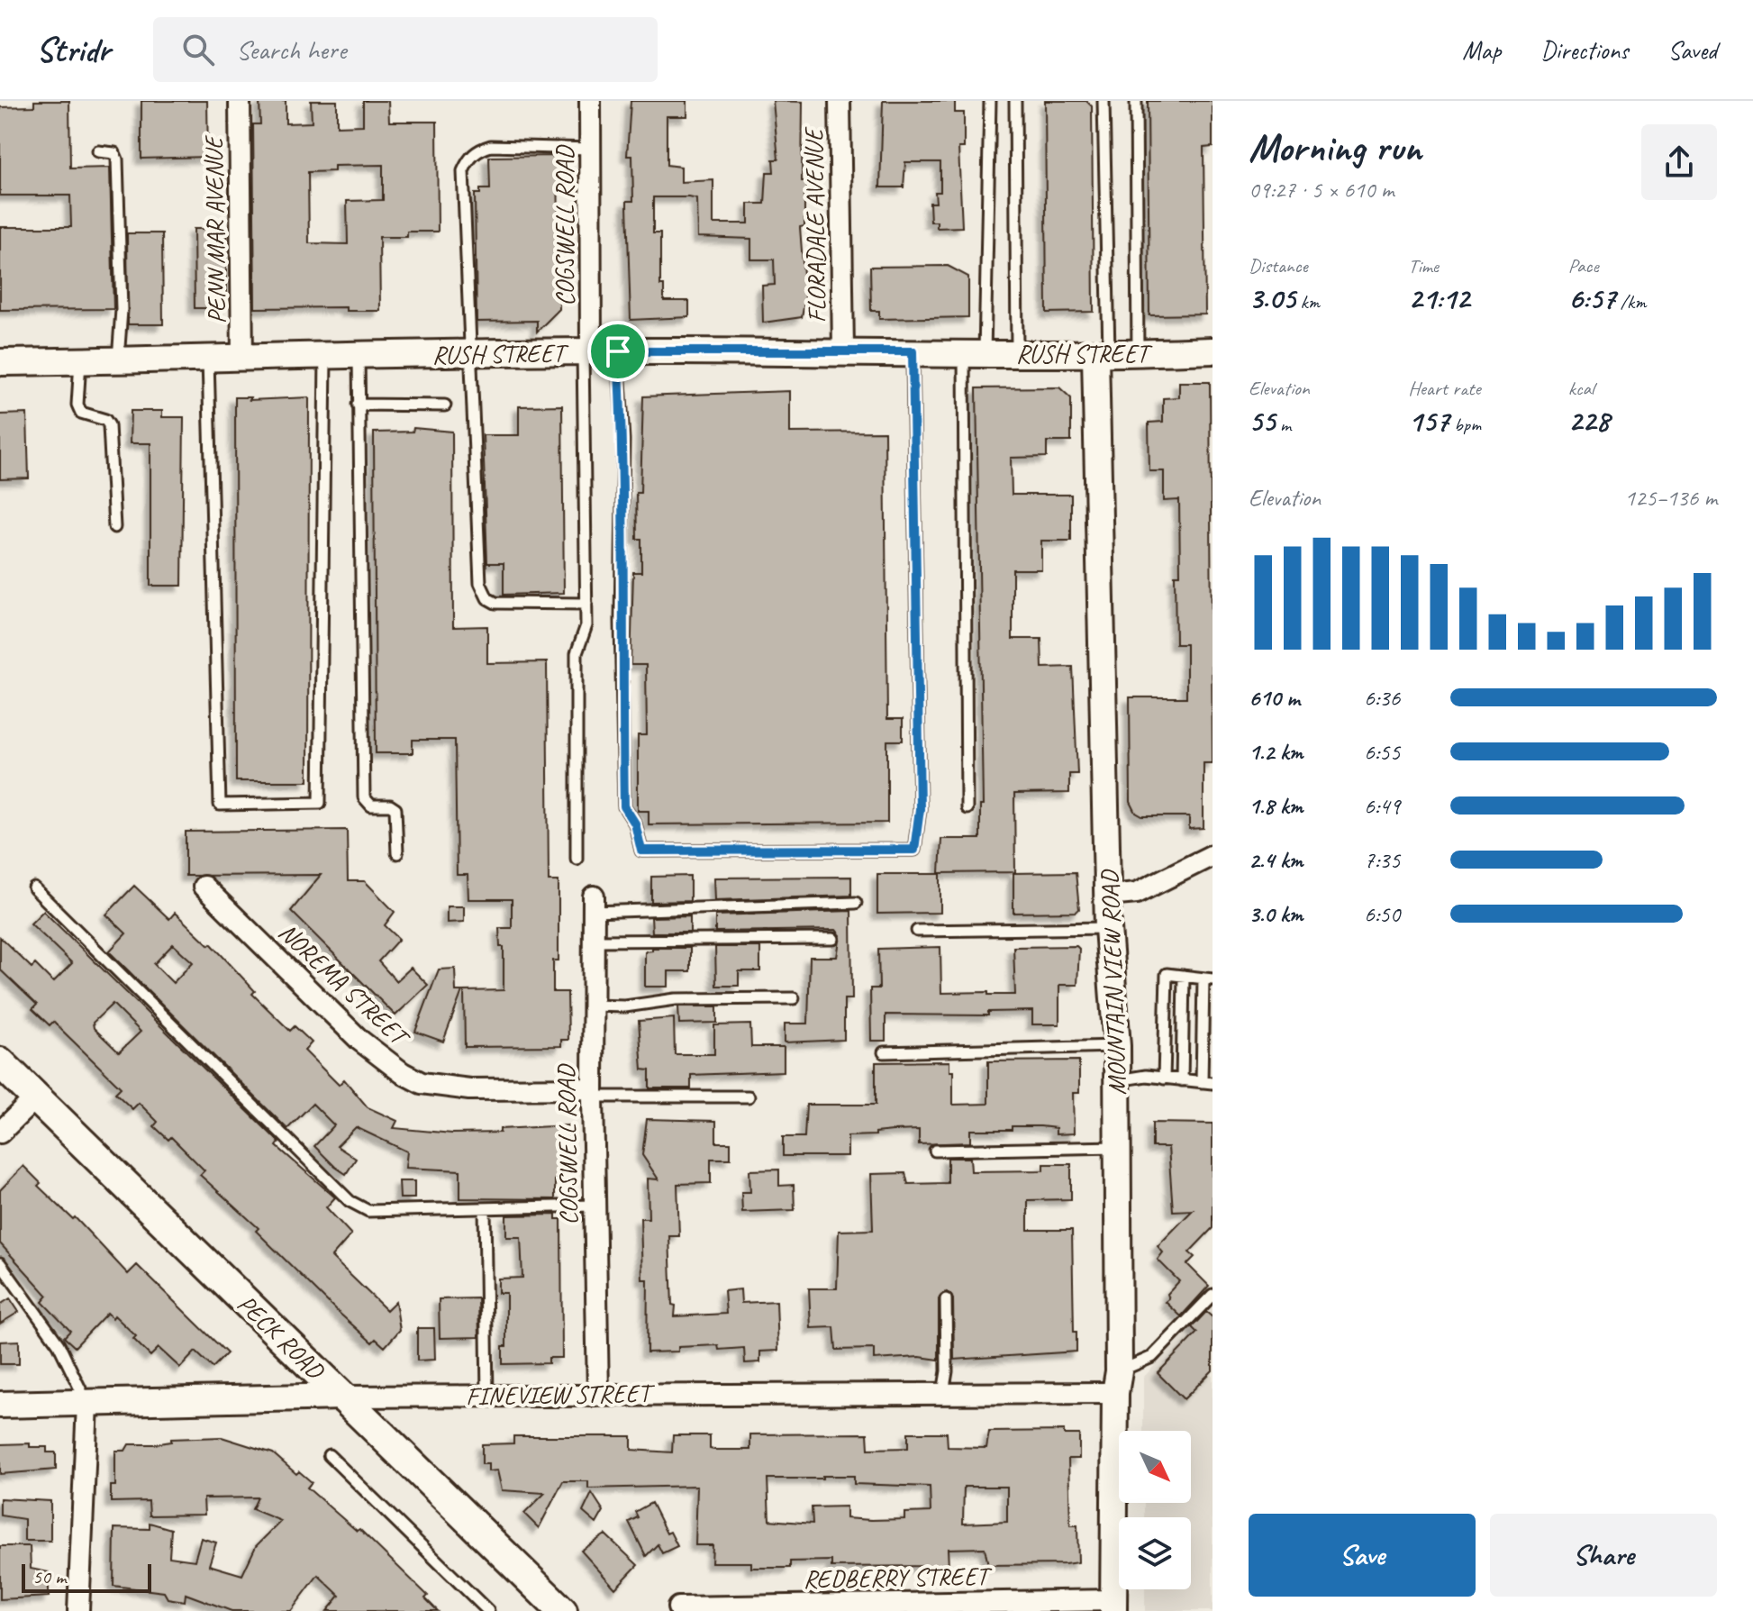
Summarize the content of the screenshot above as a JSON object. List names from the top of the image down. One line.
{"streets":{"main road":["PECK ROAD"],"street":["COGSWELL ROAD","FLORADALE AVENUE","PENN MAR AVENUE","RUSH STREET","NOREMA STREET","MOUNTAIN VIEW ROAD","FINEVIEW STREET","REDBERRY STREET"]},"crossings":[["COGSWELL ROAD","RUSH STREET"],["COGSWELL ROAD","NOREMA STREET"],["COGSWELL ROAD","FINEVIEW STREET"],["FLORADALE AVENUE","RUSH STREET"],["PENN MAR AVENUE","RUSH STREET"],["RUSH STREET","MOUNTAIN VIEW ROAD"],["MOUNTAIN VIEW ROAD","FINEVIEW STREET"],["MOUNTAIN VIEW ROAD","REDBERRY STREET"],["PECK ROAD","FINEVIEW STREET"]],"scale_bar":"50 m","north":"bottom right","page":{"header":"Stridr","search":"Search here","nav":["Map","Directions","Saved"],"heading":["Morning run","09:27 · 5 × 610 m"],"stats":[["Distance","3.05 km"],["Time","21:12"],["Pace","6:57 /km"],["Elevation","55 m"],["Heart rate","157 bpm"],["kcal","228"]],"chart":["Elevation","125–136 m"],"list":[{"name":"610 m","note":"6:36"},{"name":"1.2 km","note":"6:55"},{"name":"1.8 km","note":"6:49"},{"name":"2.4 km","note":"7:35"},{"name":"3.0 km","note":"6:50"}],"buttons":["Save","Share"],"scale":"50 m"}}
